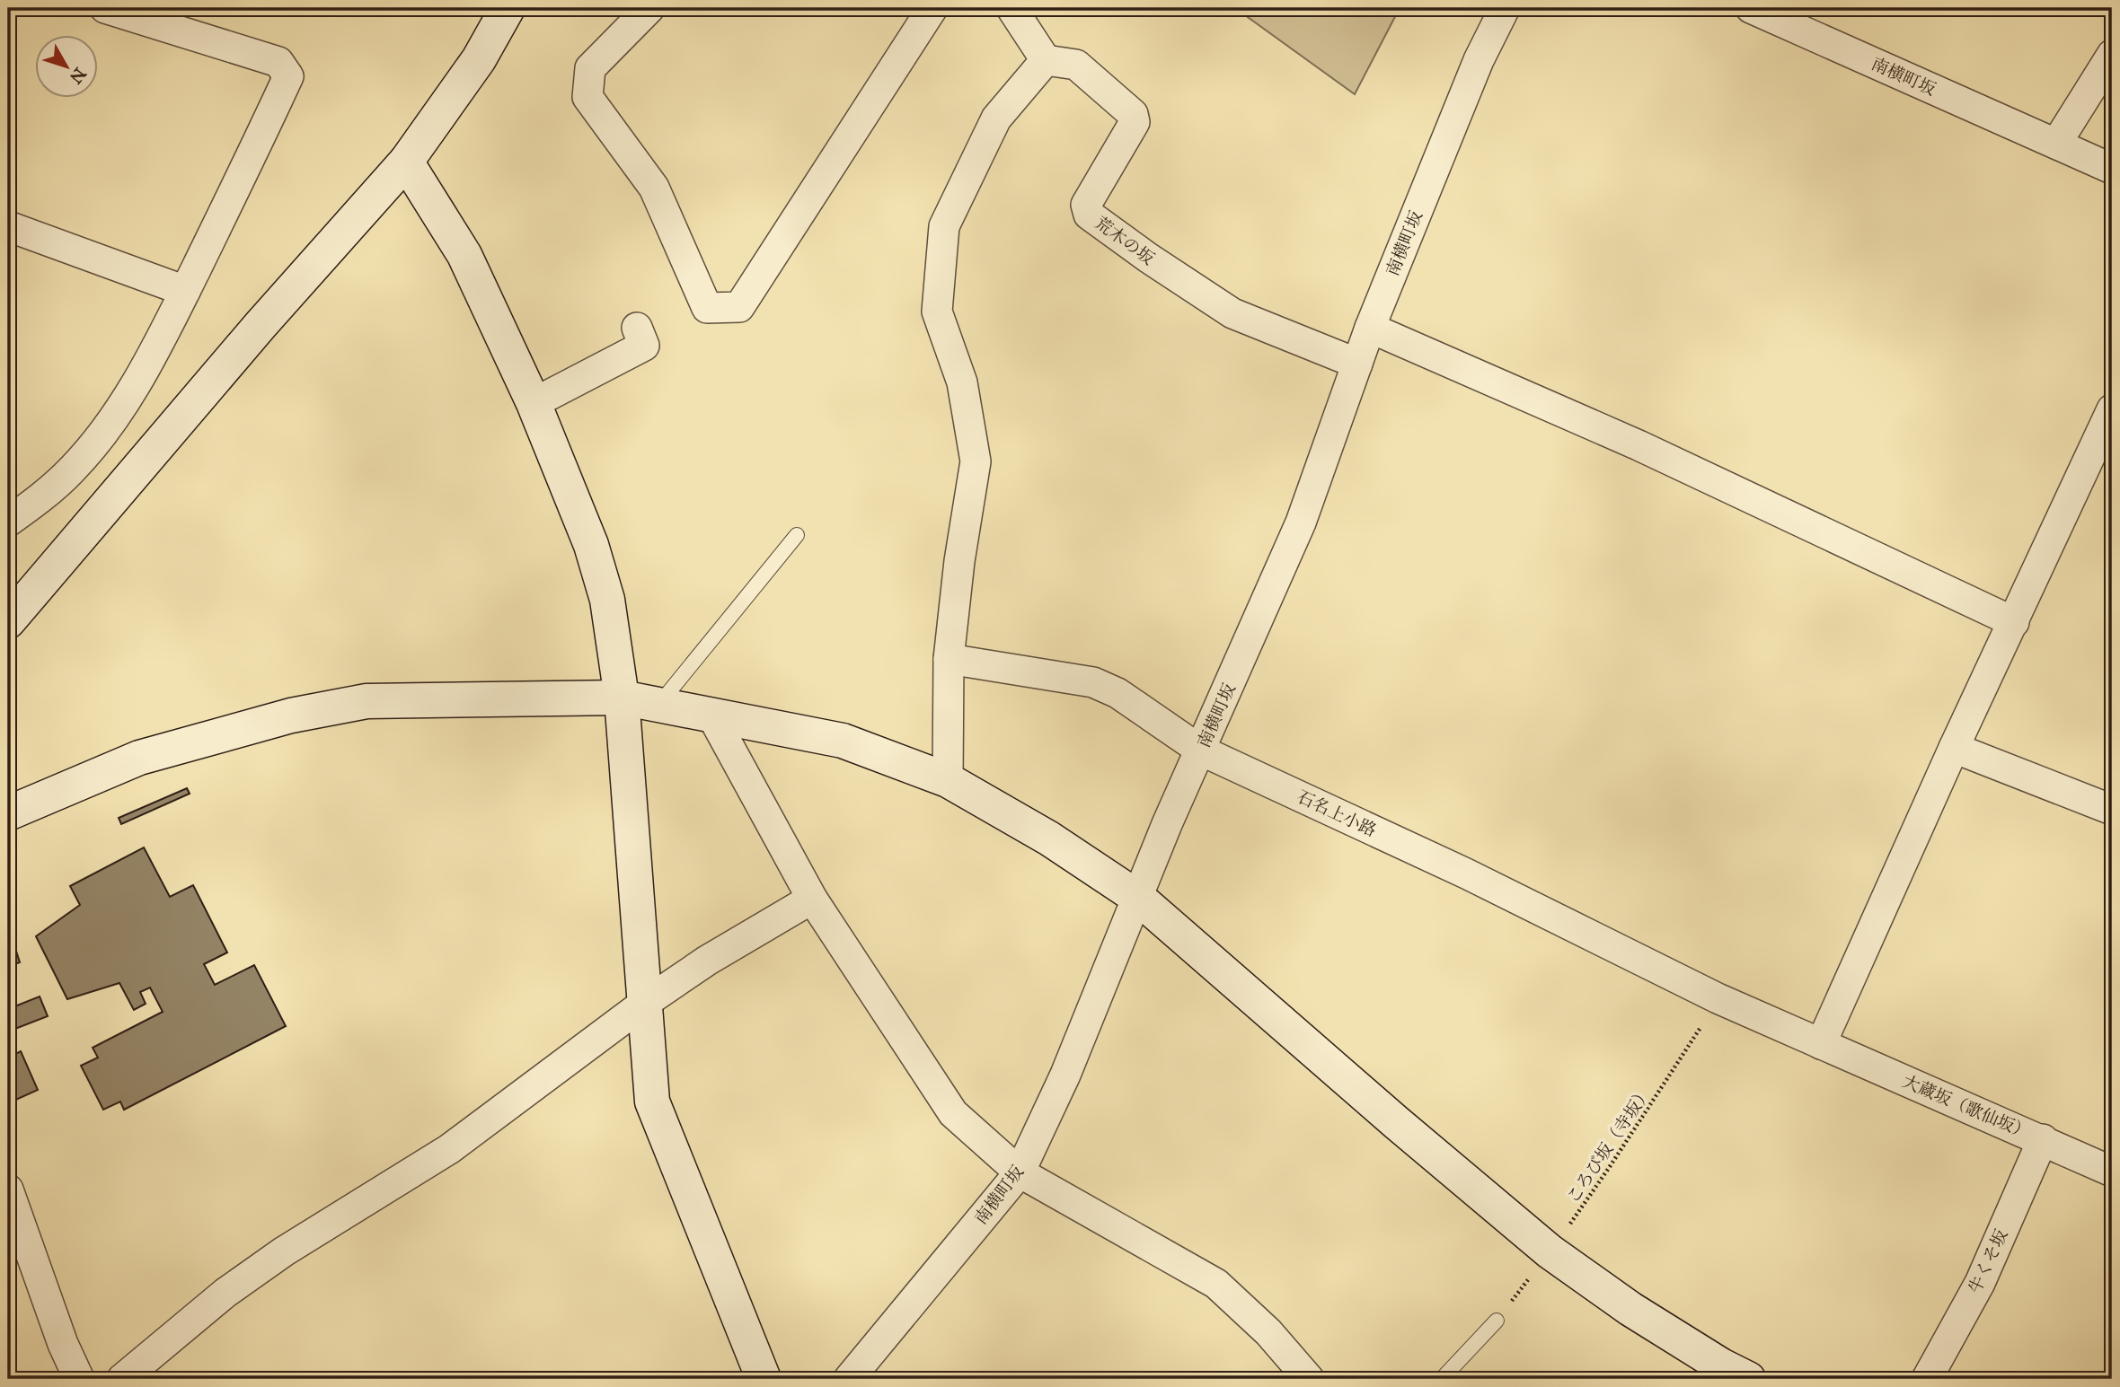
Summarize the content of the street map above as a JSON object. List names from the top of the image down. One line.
{"streets":{"street":["南横町坂","荒木の坂","石名上小路","大蔵坂（歌仙坂）","牛くそ坂"],"path":["ころび坂（寺坂）"]},"crossings":[["南横町坂","荒木の坂"],["南横町坂","石名上小路"],["石名上小路","大蔵坂（歌仙坂）"],["大蔵坂（歌仙坂）","牛くそ坂"]],"north":"bottom right"}
